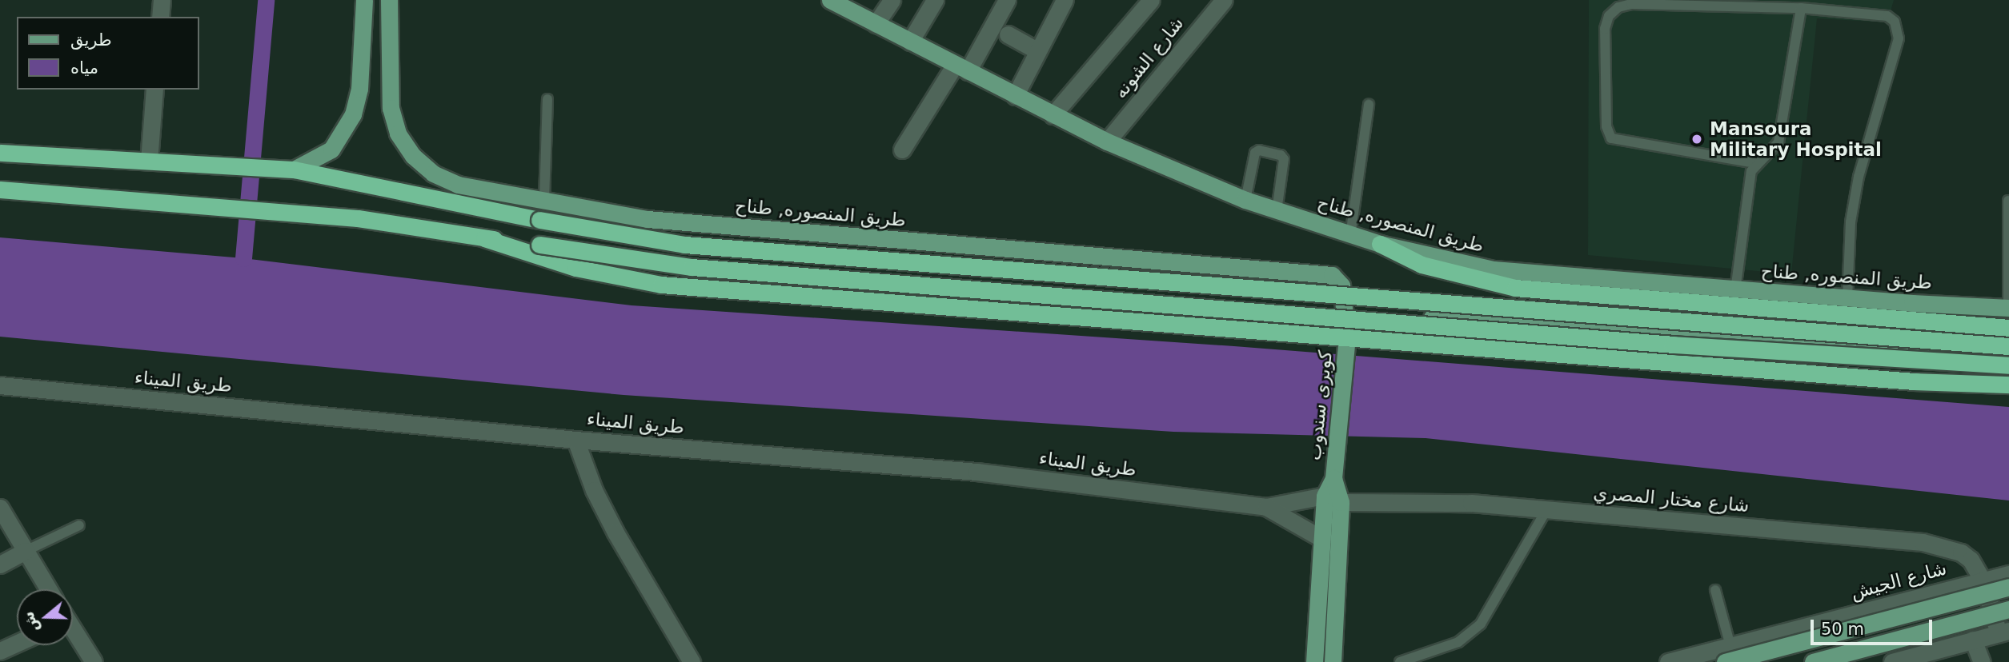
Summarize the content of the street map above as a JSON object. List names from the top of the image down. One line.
{"streets":{"main road":["طريق المنصوره, طناح","كوبرى سندوب"],"street":["شارع الشونه","طريق الميناء","شارع مختار المصري","شارع الجيش"]},"crossings":[["شارع الشونه","طريق المنصوره, طناح"],["طريق المنصوره, طناح","كوبرى سندوب"],["طريق الميناء","كوبرى سندوب"],["طريق الميناء","شارع مختار المصري"],["كوبرى سندوب","شارع مختار المصري"],["شارع مختار المصري","شارع الجيش"]],"places":["Mansoura Military Hospital"],"legend":["طريق","مياه"],"scale_bar":"50 m","north":"left"}
